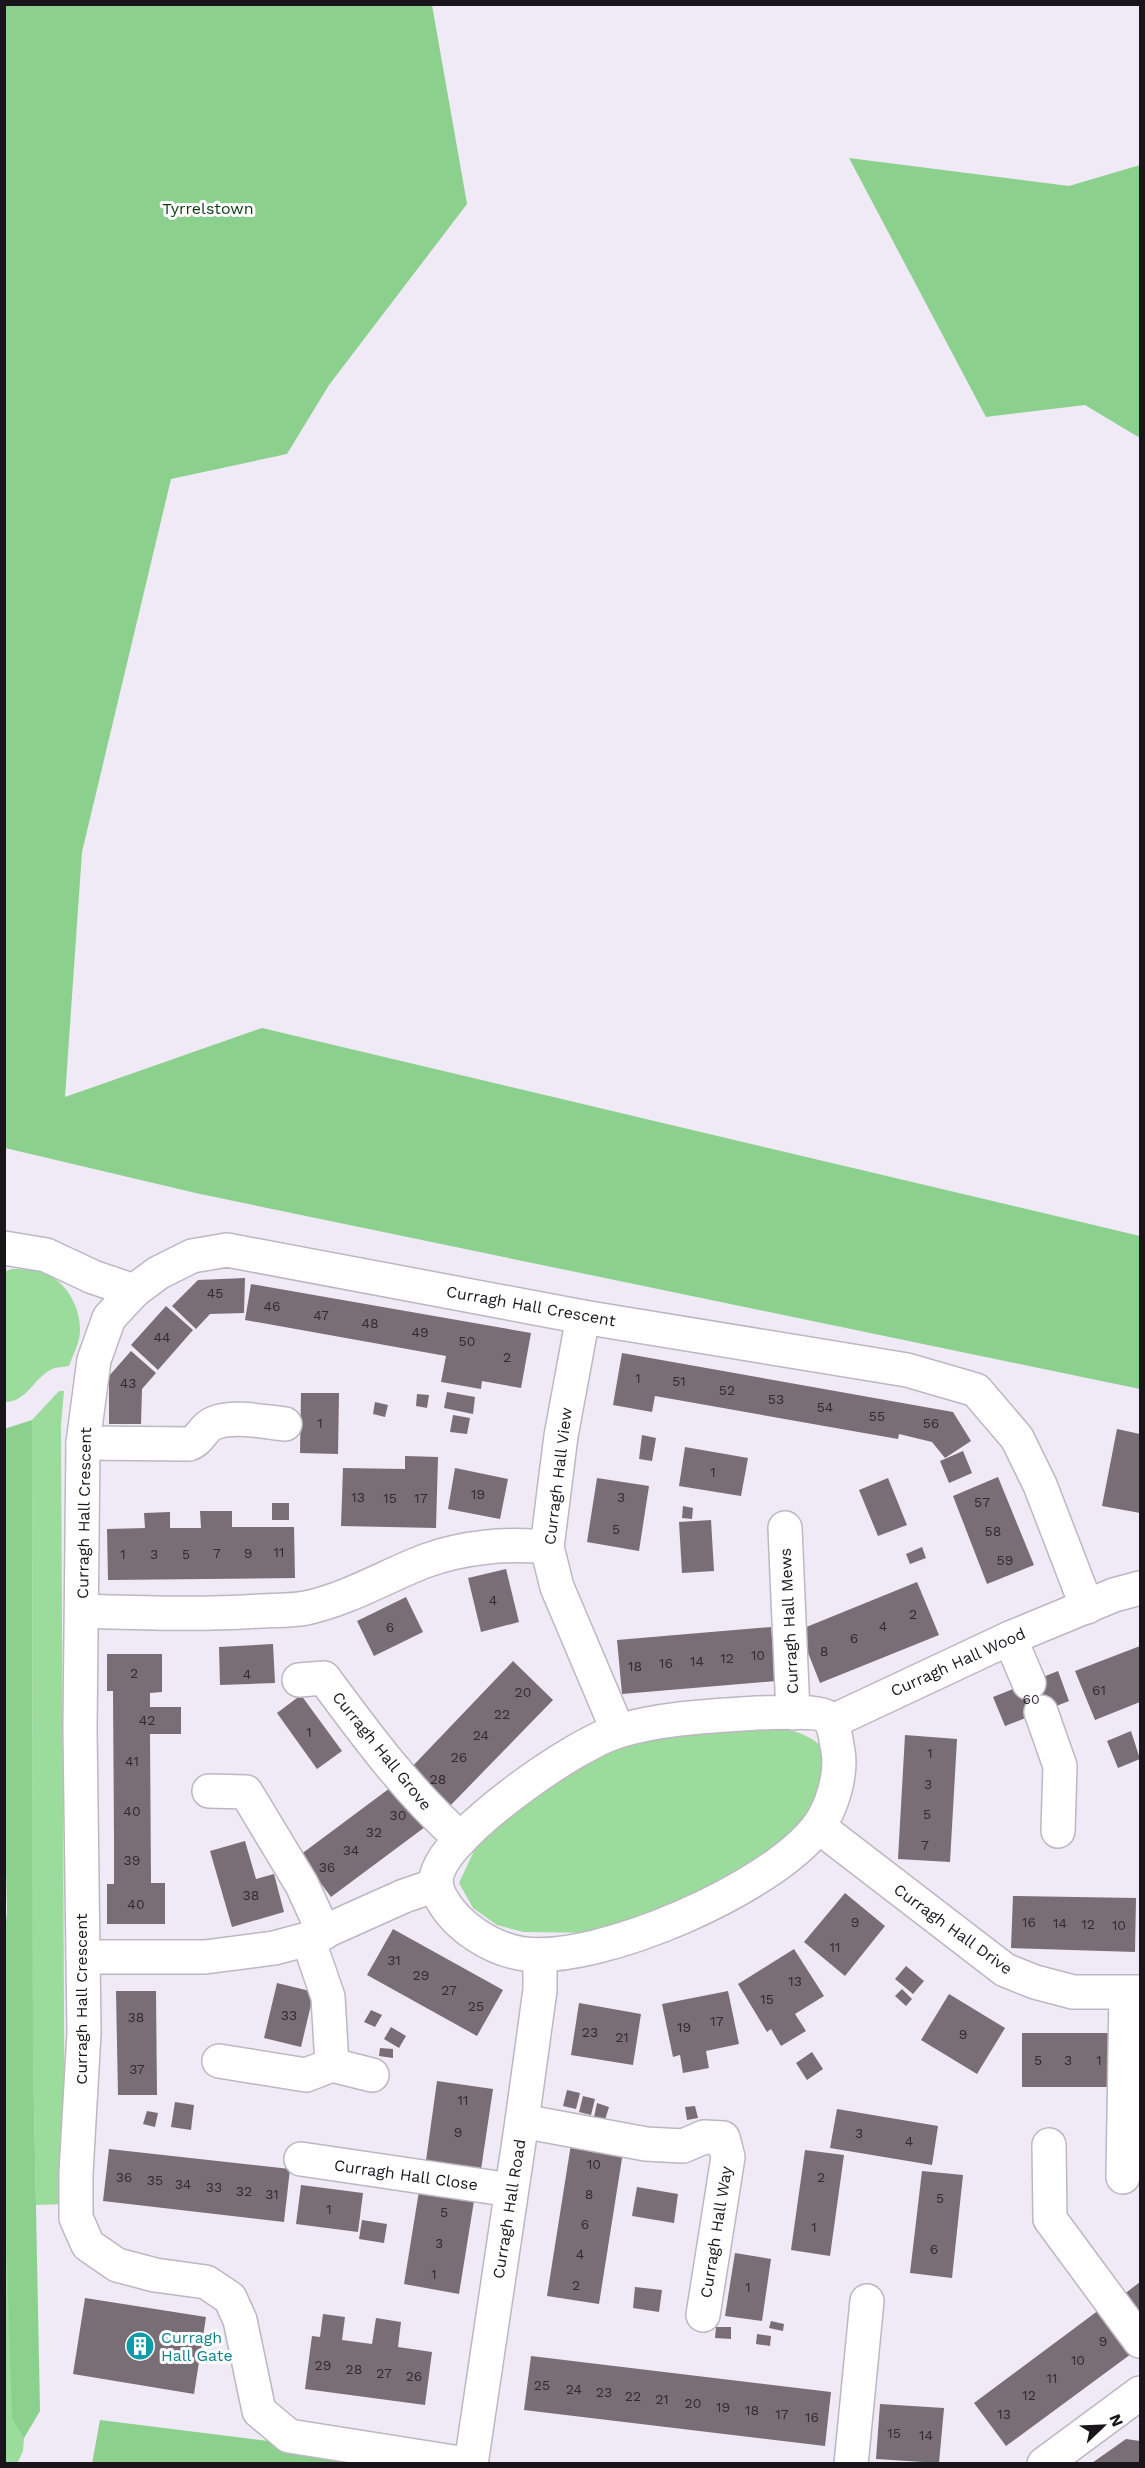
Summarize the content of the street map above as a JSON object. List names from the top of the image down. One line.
{"streets":{"street":["Curragh Hall Crescent","Curragh Hall View","Curragh Hall Mews","Curragh Hall Wood","Curragh Hall Grove","Curragh Hall Drive","Curragh Hall Close","Curragh Hall Road","Curragh Hall Way"]},"crossings":[["Curragh Hall Crescent","Curragh Hall View"],["Curragh Hall Crescent","Curragh Hall Wood"],["Curragh Hall Close","Curragh Hall Road"],["Curragh Hall Road","Curragh Hall Way"]],"parks":["Tyrrelstown"],"places":{"building":["Curragh Hall Gate"]},"house_numbers":["45","46","47","48","49","44","50","2","1","51","43","52","53","54","55","1","56","1","19","13","3","15","17","57","5","58","11","7","9","1","3","5","59","4","2","4","6","6","8","10","12","14","16","18","2","4","61","20","60","22","42","1","24","1","26","41","28","3","40","5","30","32","7","34","39","36","38","40","9","16","14","12","10","11","31","29","13","27","15","25","33","38","17","19","23","9","21","5","3","1","37","11","9","3","4","10","36","2","35","34","33","32","31","8","5","1","5","6","1","3","6","4","1","2","1","9","10","29","28","27","26","11","25","24","23","12","22","21","20","19","18","17","13","16","15","14"],"north":"top right"}
